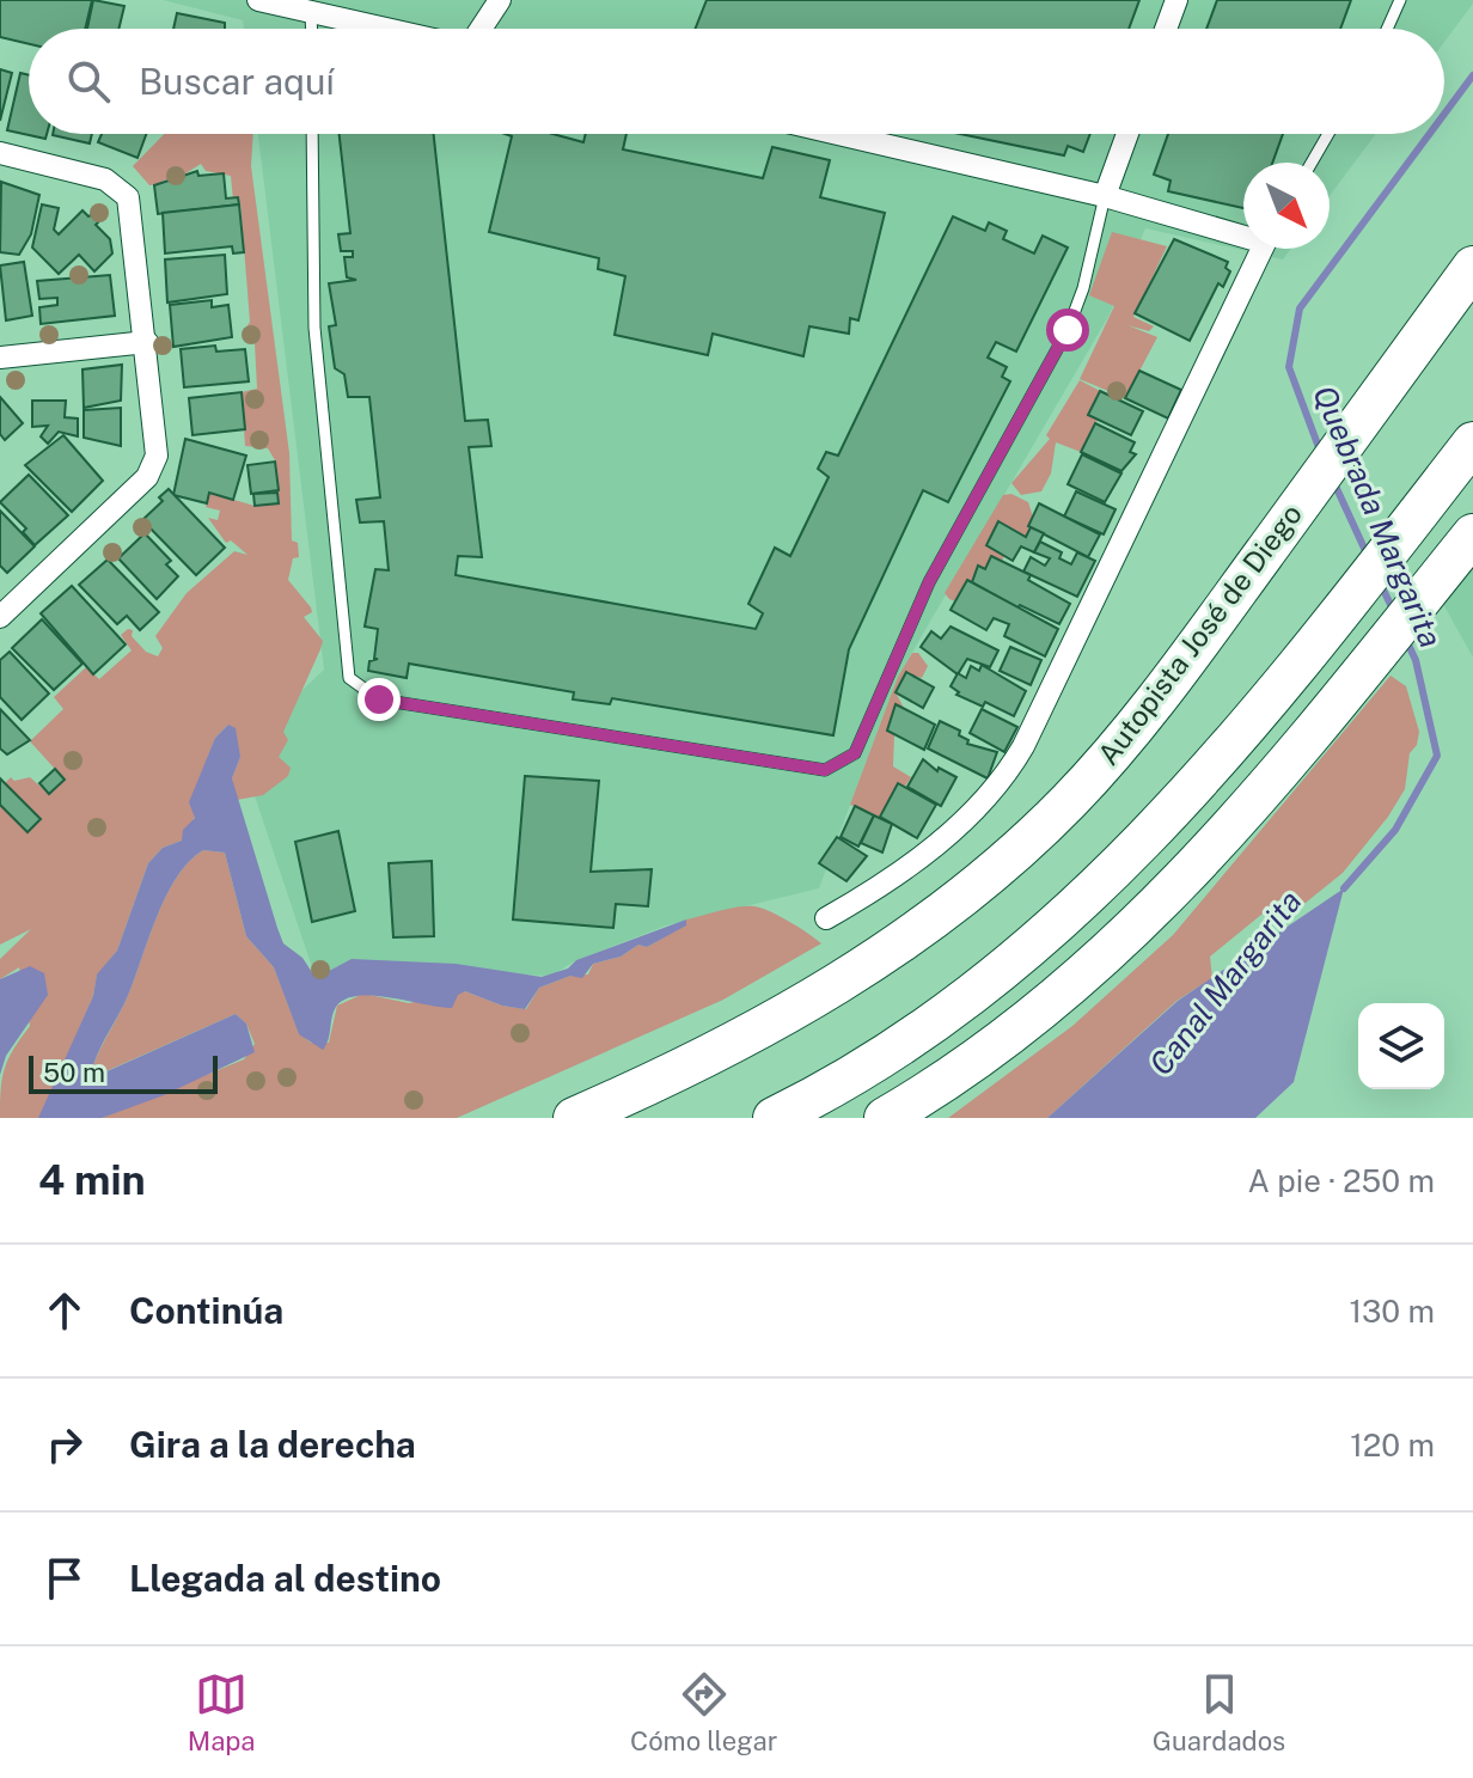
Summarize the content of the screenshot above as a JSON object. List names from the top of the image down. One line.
{"streets":{"highway":["Autopista José de Diego"]},"water":["Quebrada Margarita","Canal Margarita"],"scale_bar":"50 m","north":"bottom right","page":{"search":"Buscar aquí","scale":"50 m","heading":["4 min","A pie · 250 m"],"list":[["Continúa","130 m"],["Gira a la derecha","120 m"],"Llegada al destino"],"nav":["Mapa","Cómo llegar","Guardados"]}}
